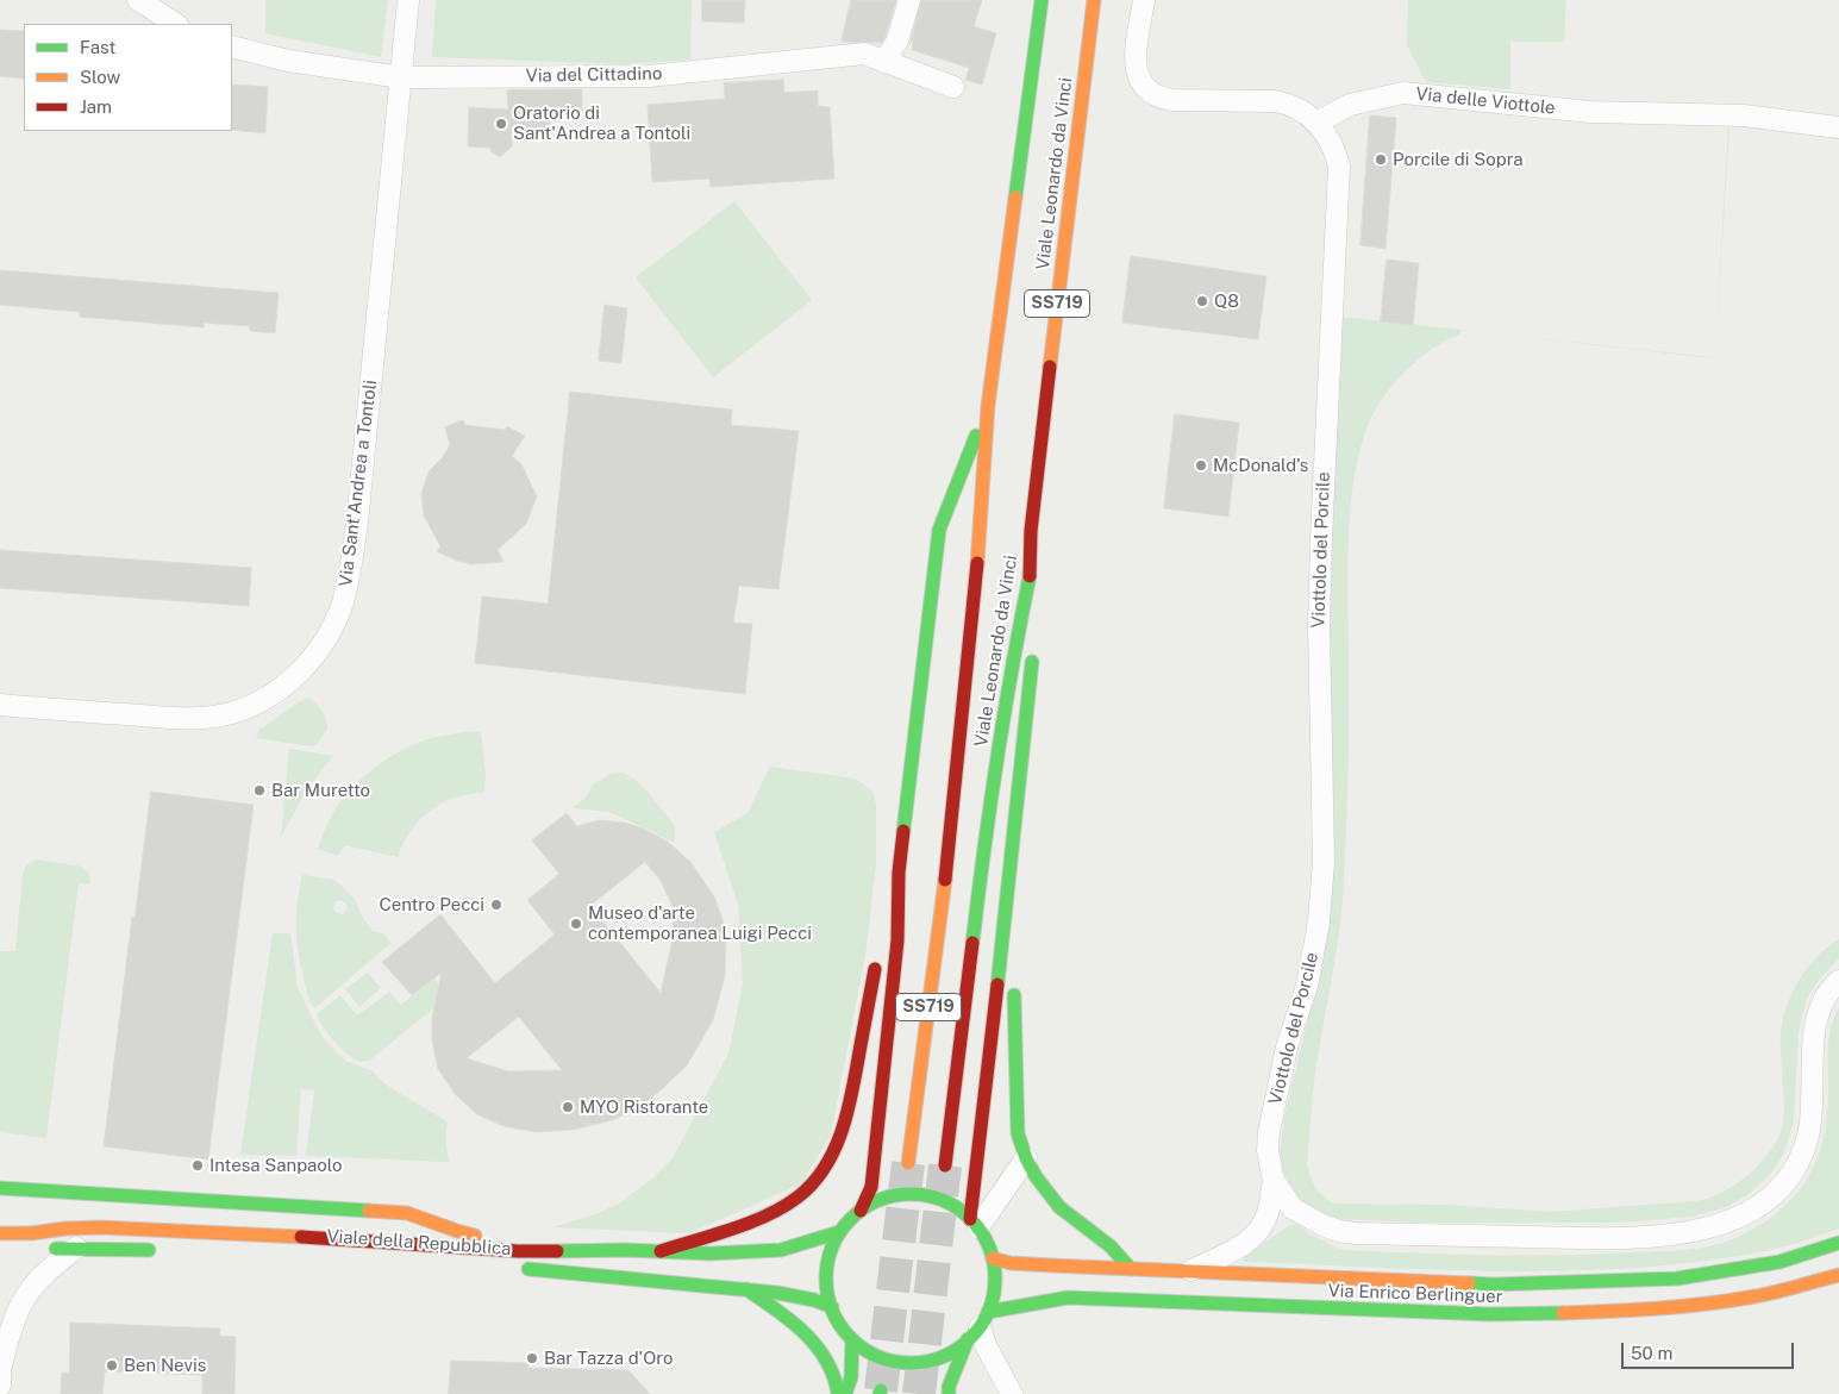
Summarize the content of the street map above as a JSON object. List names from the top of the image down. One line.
{"streets":{"main road":["Viale Leonardo da Vinci","SS719","Viale della Repubblica","Via Enrico Berlinguer"],"street":["Via del Cittadino","Via delle Viottole","Via Sant'Andrea a Tontoli","Viottolo del Porcile"]},"crossings":[["Via del Cittadino","Via Sant'Andrea a Tontoli"],["Via delle Viottole","Viottolo del Porcile"],["Viale della Repubblica","Via Enrico Berlinguer"]],"places":["Oratorio di Sant'Andrea a Tontoli","Porcile di Sopra","Q8","McDonald's","Bar Muretto","Centro Pecci","Museo d'arte contemporanea Luigi Pecci","MYO Ristorante","Intesa Sanpaolo","Bar Tazza d'Oro","Ben Nevis"],"legend":["Fast","Slow","Jam"],"scale_bar":"50 m"}
